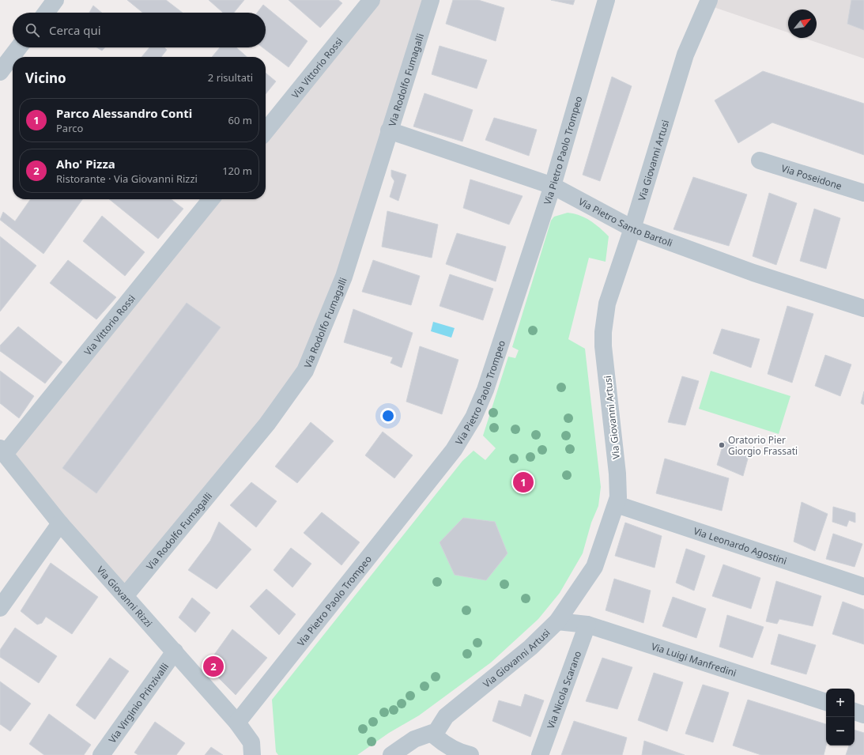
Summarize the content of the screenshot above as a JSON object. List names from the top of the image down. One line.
{"streets":{"street":["Via Vittorio Rossi","Via Rodolfo Fumagalli","Via Pietro Paolo Trompeo","Via Giovanni Artusi","Via Poseidone","Via Pietro Santo Bartoli","Via Leonardo Agostini","Via Giovanni Rizzi","Via Luigi Manfredini","Via Nicola Scarano","Via Virginio Prinzivalli"]},"crossings":[["Via Vittorio Rossi","Via Giovanni Rizzi"],["Via Rodolfo Fumagalli","Via Pietro Santo Bartoli"],["Via Rodolfo Fumagalli","Via Giovanni Rizzi"],["Via Pietro Paolo Trompeo","Via Pietro Santo Bartoli"],["Via Pietro Paolo Trompeo","Via Giovanni Rizzi"],["Via Giovanni Artusi","Via Pietro Santo Bartoli"],["Via Giovanni Artusi","Via Leonardo Agostini"],["Via Giovanni Artusi","Via Luigi Manfredini"],["Via Giovanni Rizzi","Via Virginio Prinzivalli"],["Via Luigi Manfredini","Via Nicola Scarano"]],"places":["Oratorio Pier Giorgio Frassati"],"north":"top right","page":{"search":"Cerca qui","heading":["Vicino","2 risultati"],"list":[{"mark":"1","name":"Parco Alessandro Conti","note":"Parco","value":"60 m"},{"mark":"2","name":"Aho' Pizza","note":"Ristorante · Via Giovanni Rizzi","value":"120 m"}],"pins":["1","2"],"map_buttons":["+","−"]}}
